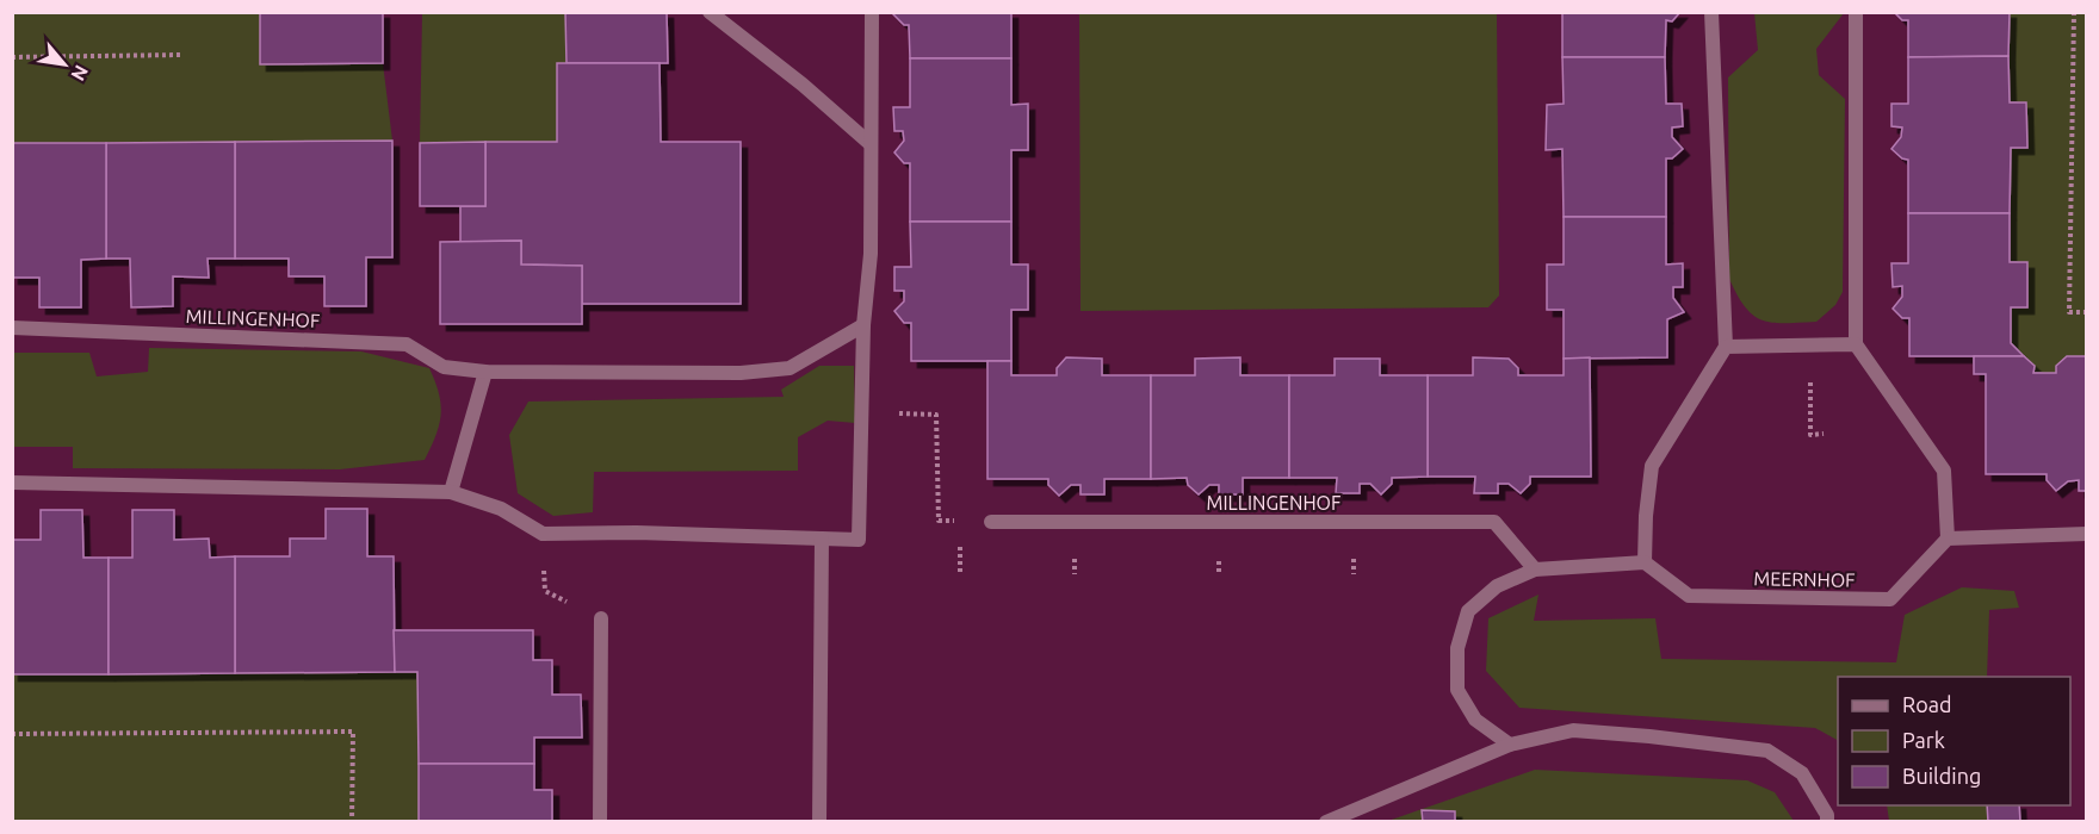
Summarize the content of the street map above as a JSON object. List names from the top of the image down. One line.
{"streets":{"street":["MILLINGENHOF","MEERNHOF"]},"legend":["Road","Park","Building"],"north":"bottom right"}
